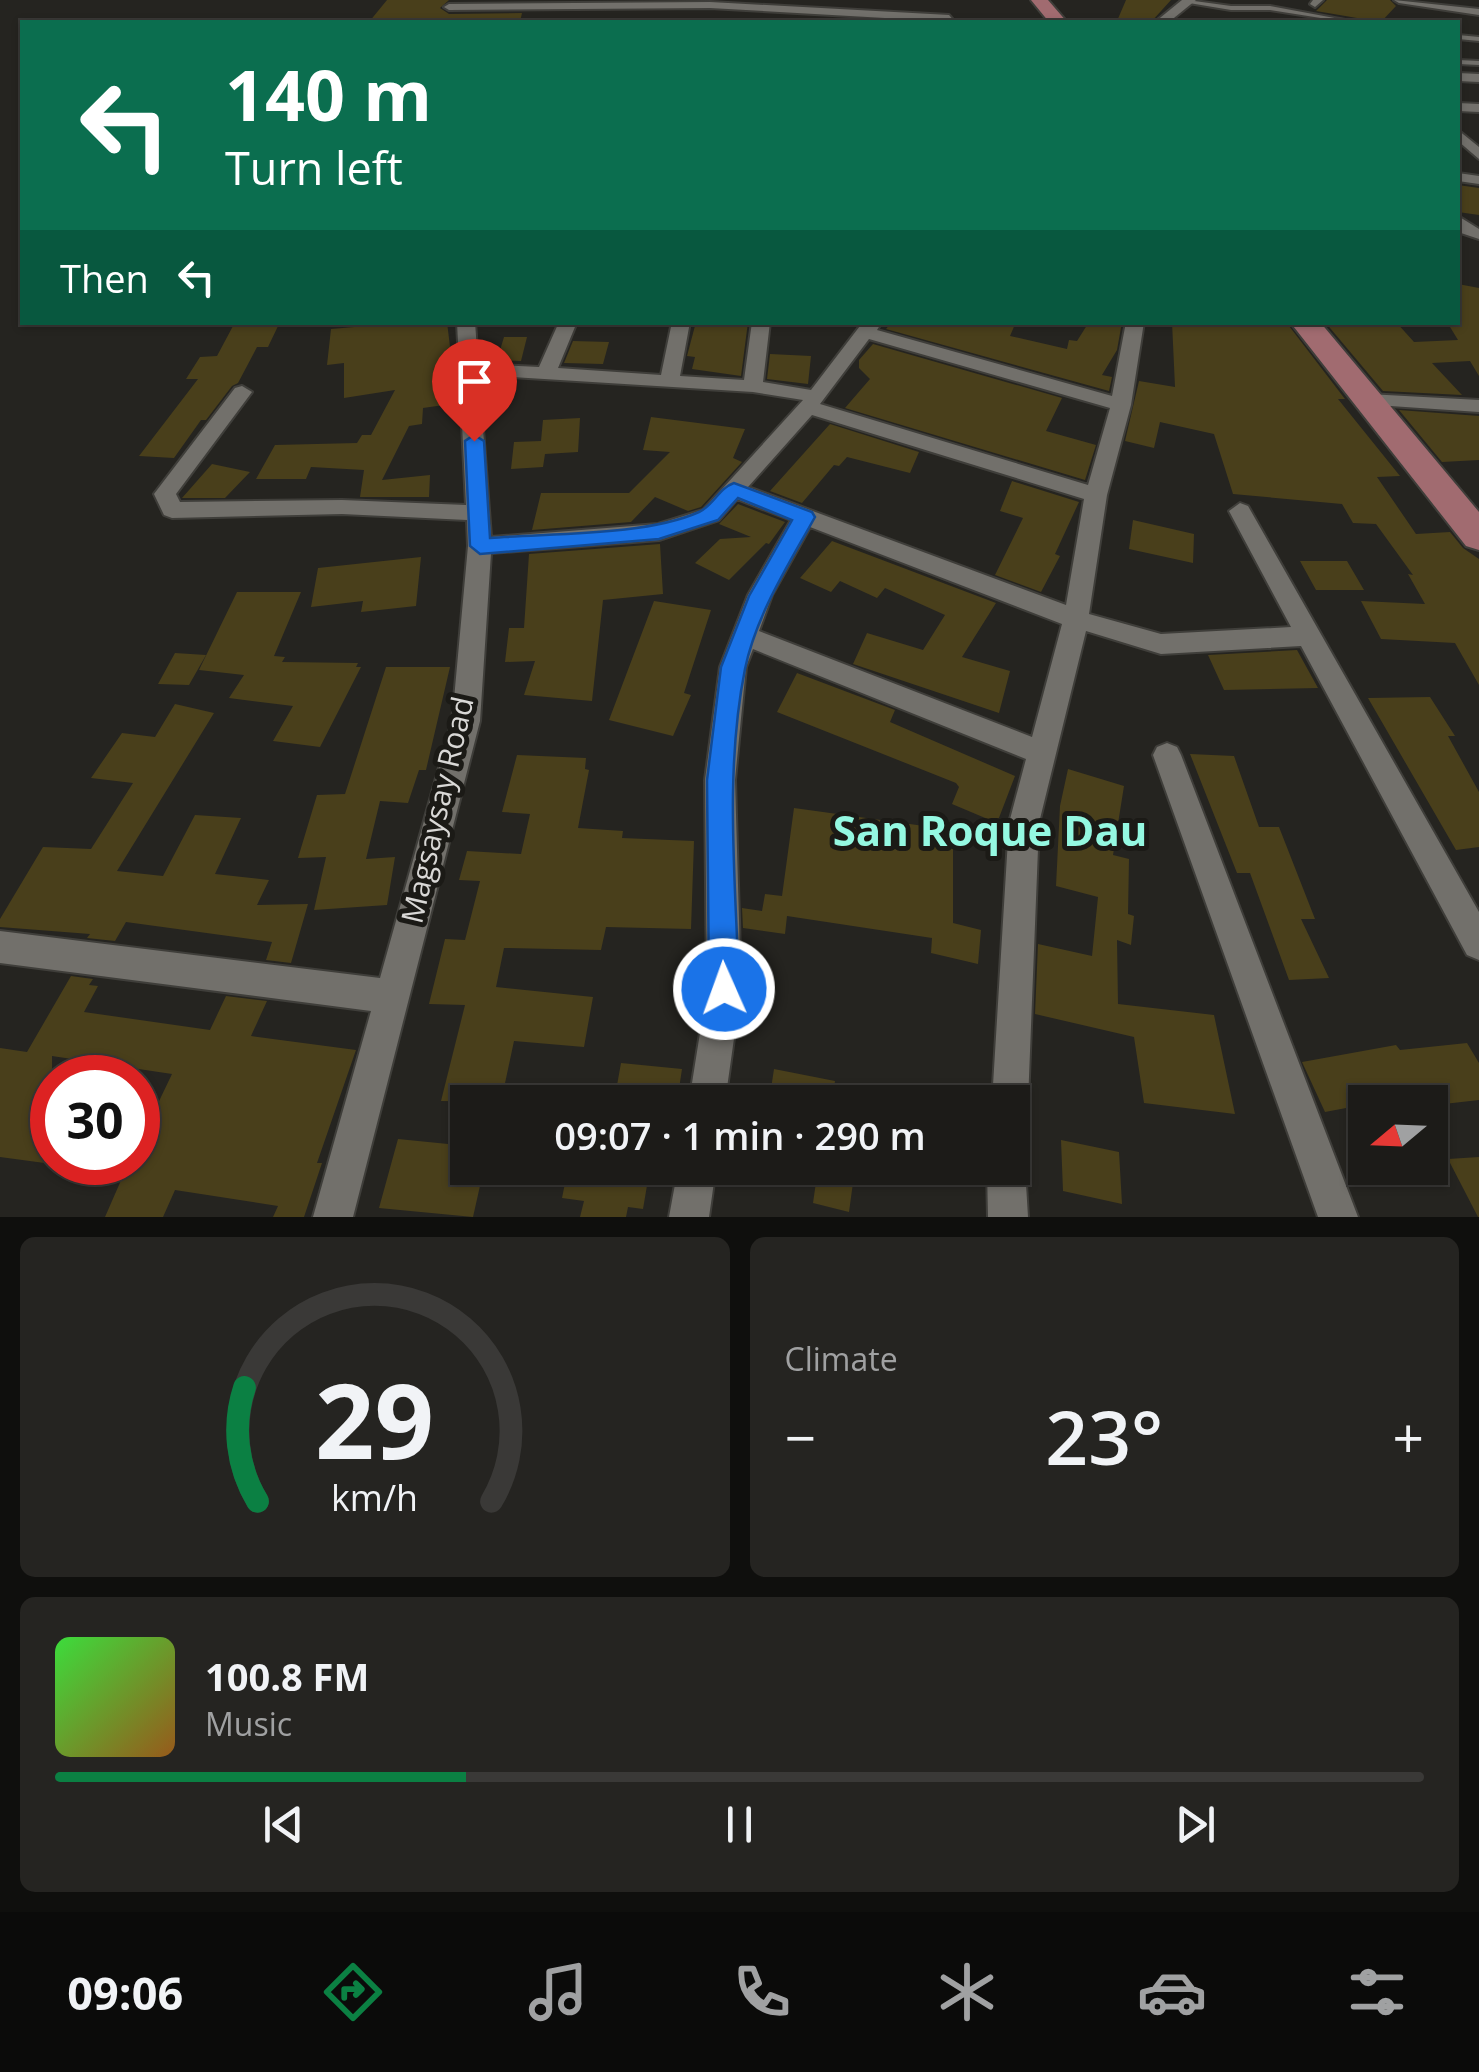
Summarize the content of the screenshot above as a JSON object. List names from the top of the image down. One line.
{"streets":{"street":["Magsaysay Road"]},"districts":["San Roque Dau"],"north":"left","page":{"turn":["140 m","Turn left"],"then":"Then","limit":"30","trip":"09:07 · 1 min · 290 m","tile":"Climate","heat":["−","23°","+"],"song":["100.8 FM","Music"],"tabs":"09:06","gauge":["29","km/h"]}}
